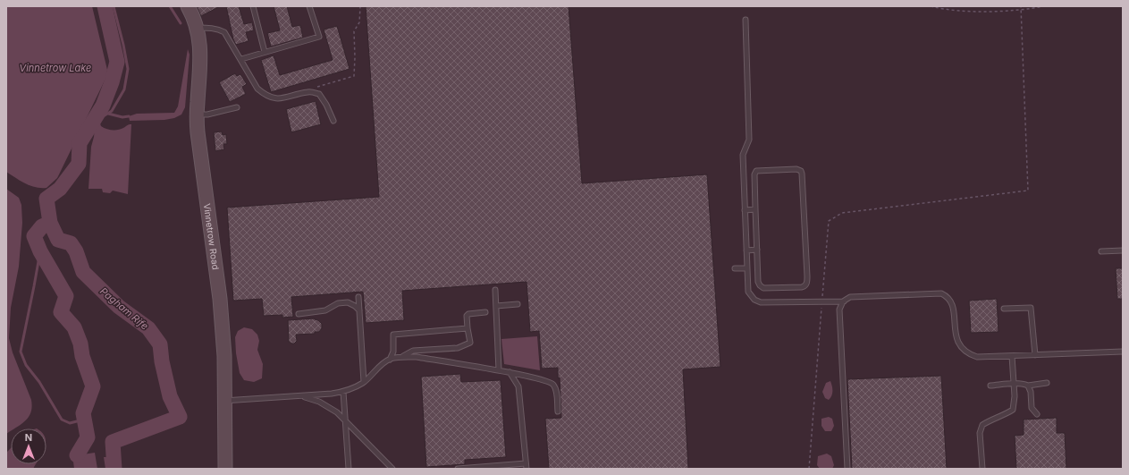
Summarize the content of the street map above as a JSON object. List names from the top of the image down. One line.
{"streets":{"street":["Vinnetrow Road"]},"water":["Vinnetrow Lake","Pagham Rife"],"north":"top"}
